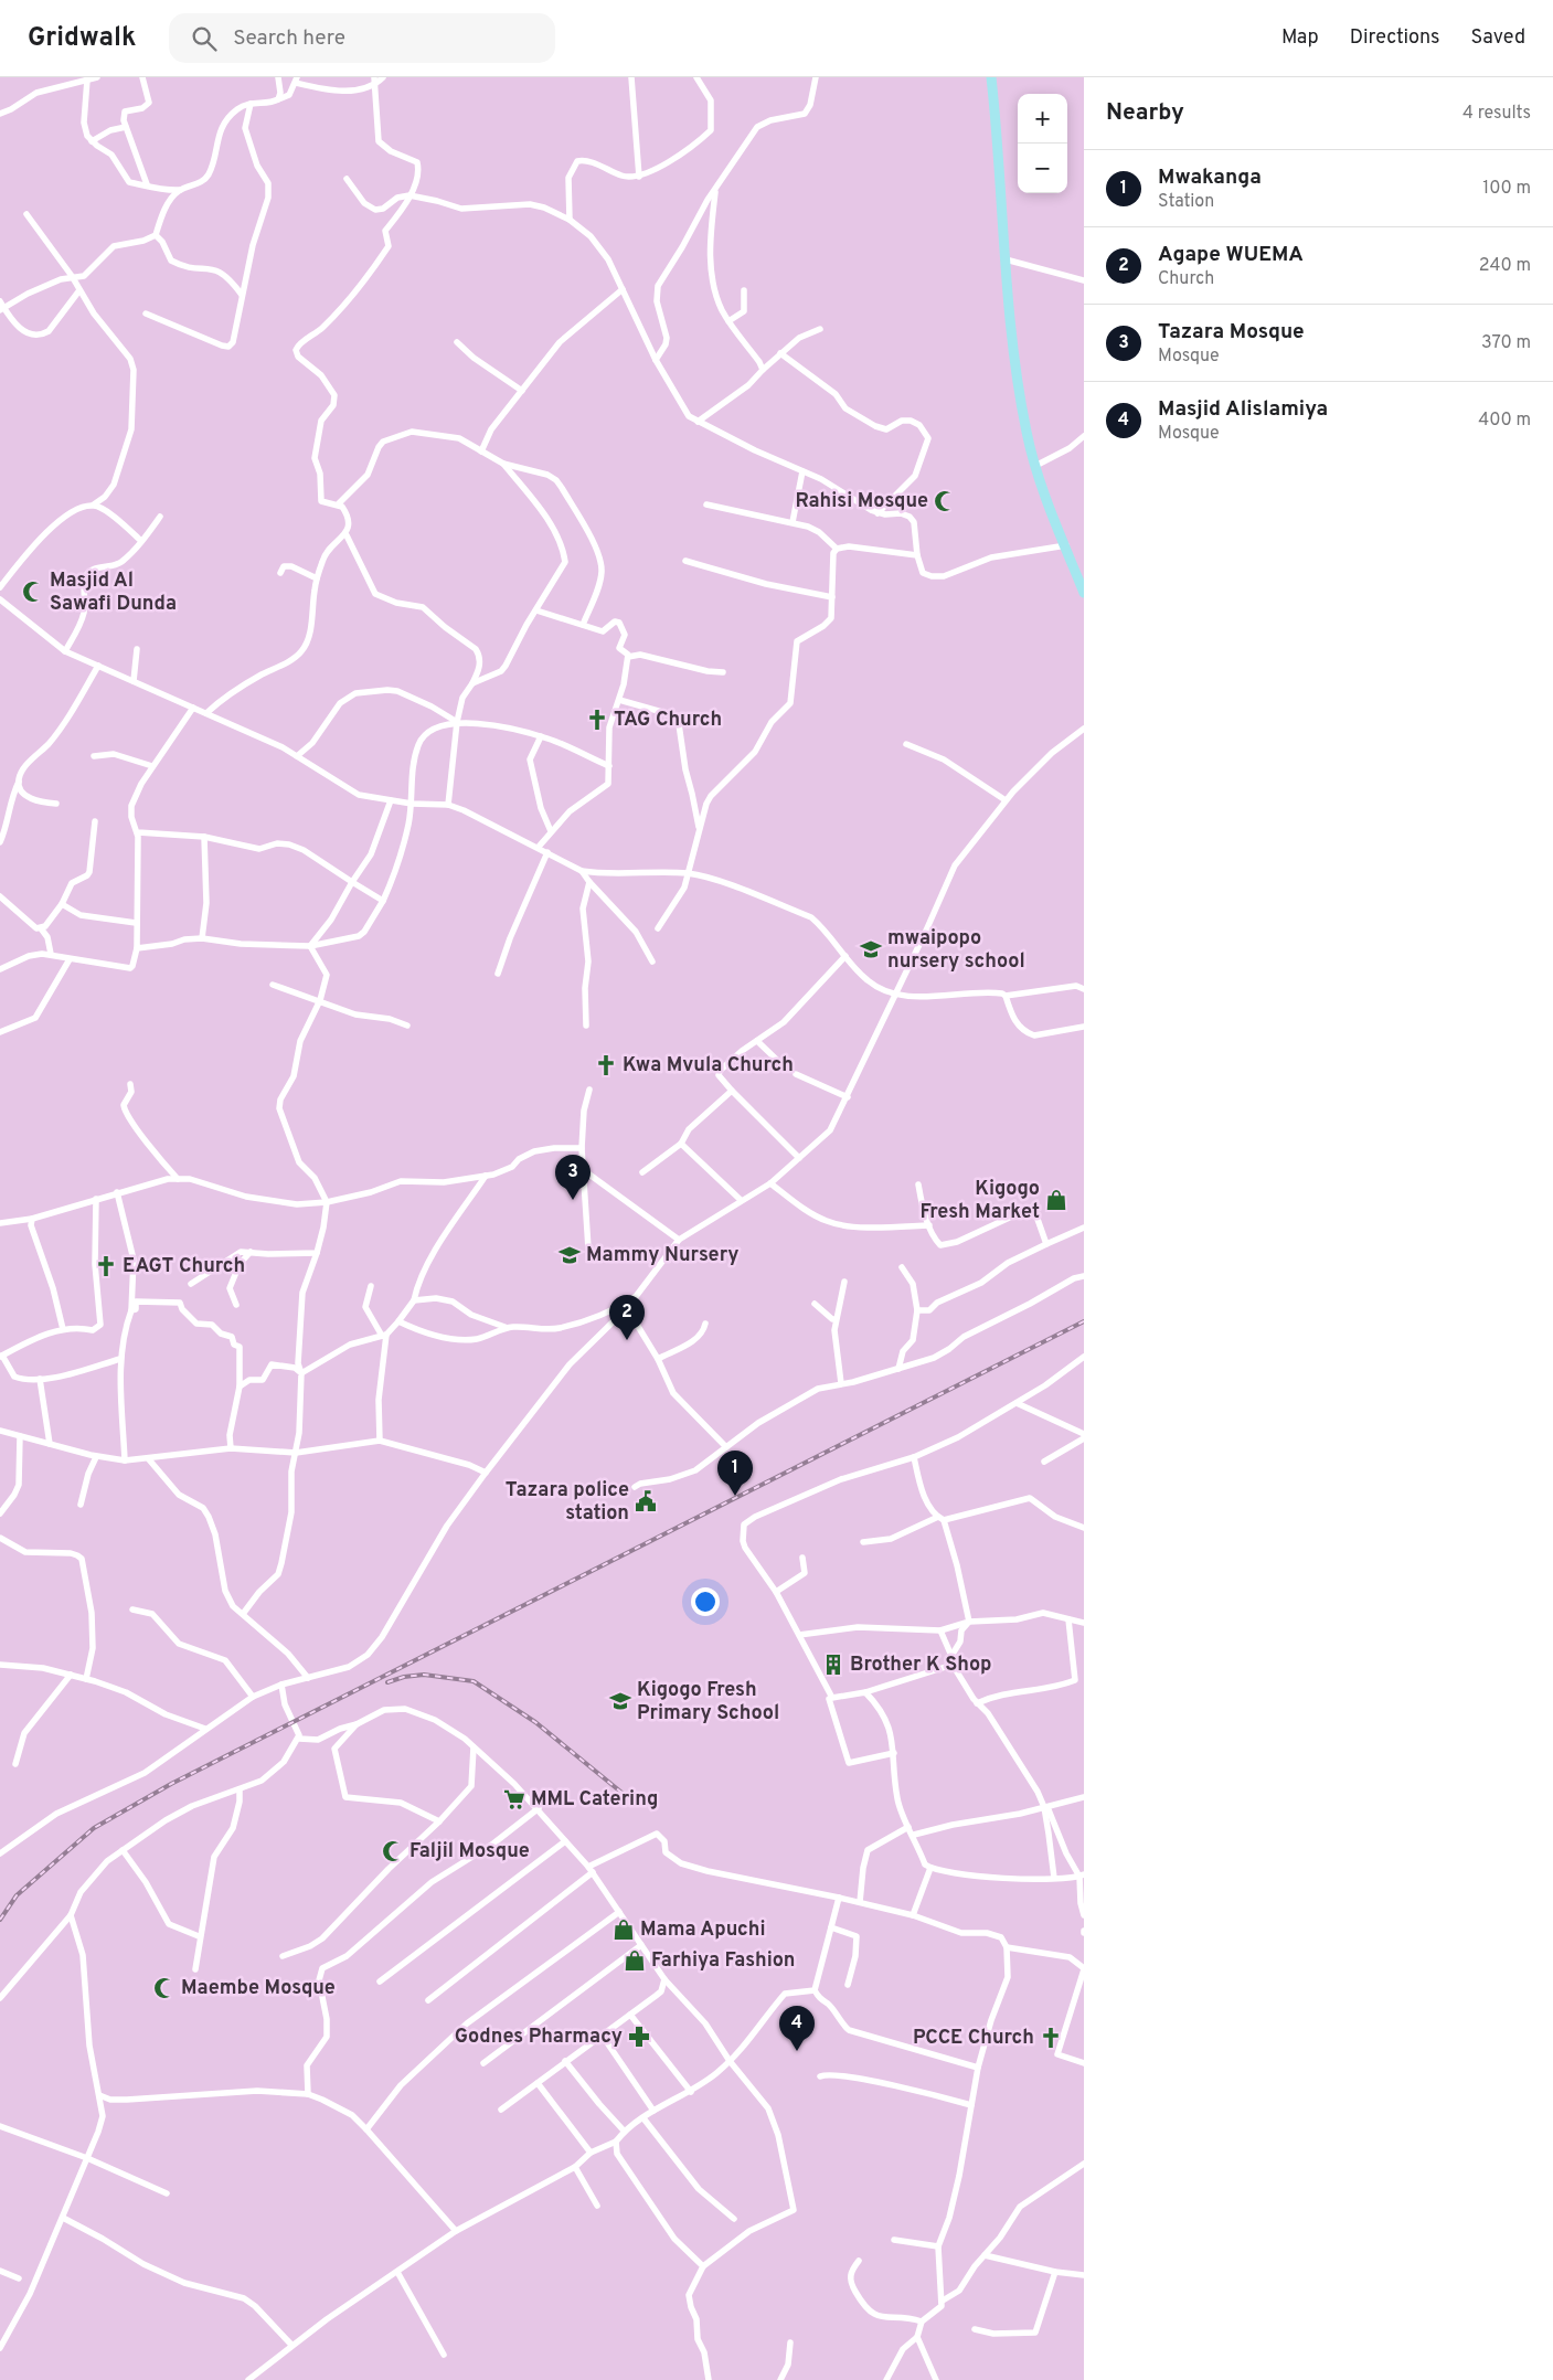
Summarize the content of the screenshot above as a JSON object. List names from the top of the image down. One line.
{"places":{"mosque":["Rahisi Mosque","Masjid Al Sawafi Dunda","Faljil Mosque","Maembe Mosque"],"church":["TAG Church","Kwa Mvula Church","EAGT Church","PCCE Church"],"school or university":["mwaipopo nursery school","Mammy Nursery","Kigogo Fresh Primary School"],"shop":["Kigogo Fresh Market","Mama Apuchi","Farhiya Fashion"],"public building":["Tazara police station"],"building":["Brother K Shop"],"supermarket":["MML Catering"],"pharmacy":["Godnes Pharmacy"]},"page":{"header":"Gridwalk","search":"Search here","nav":["Map","Directions","Saved"],"heading":["Nearby","4 results"],"map_buttons":["+","−"],"list":[{"mark":"1","name":"Mwakanga","note":"Station","value":"100 m"},{"mark":"2","name":"Agape WUEMA","note":"Church","value":"240 m"},{"mark":"3","name":"Tazara Mosque","note":"Mosque","value":"370 m"},{"mark":"4","name":"Masjid Alislamiya","note":"Mosque","value":"400 m"}],"pins":["3","2","1","4"]}}
